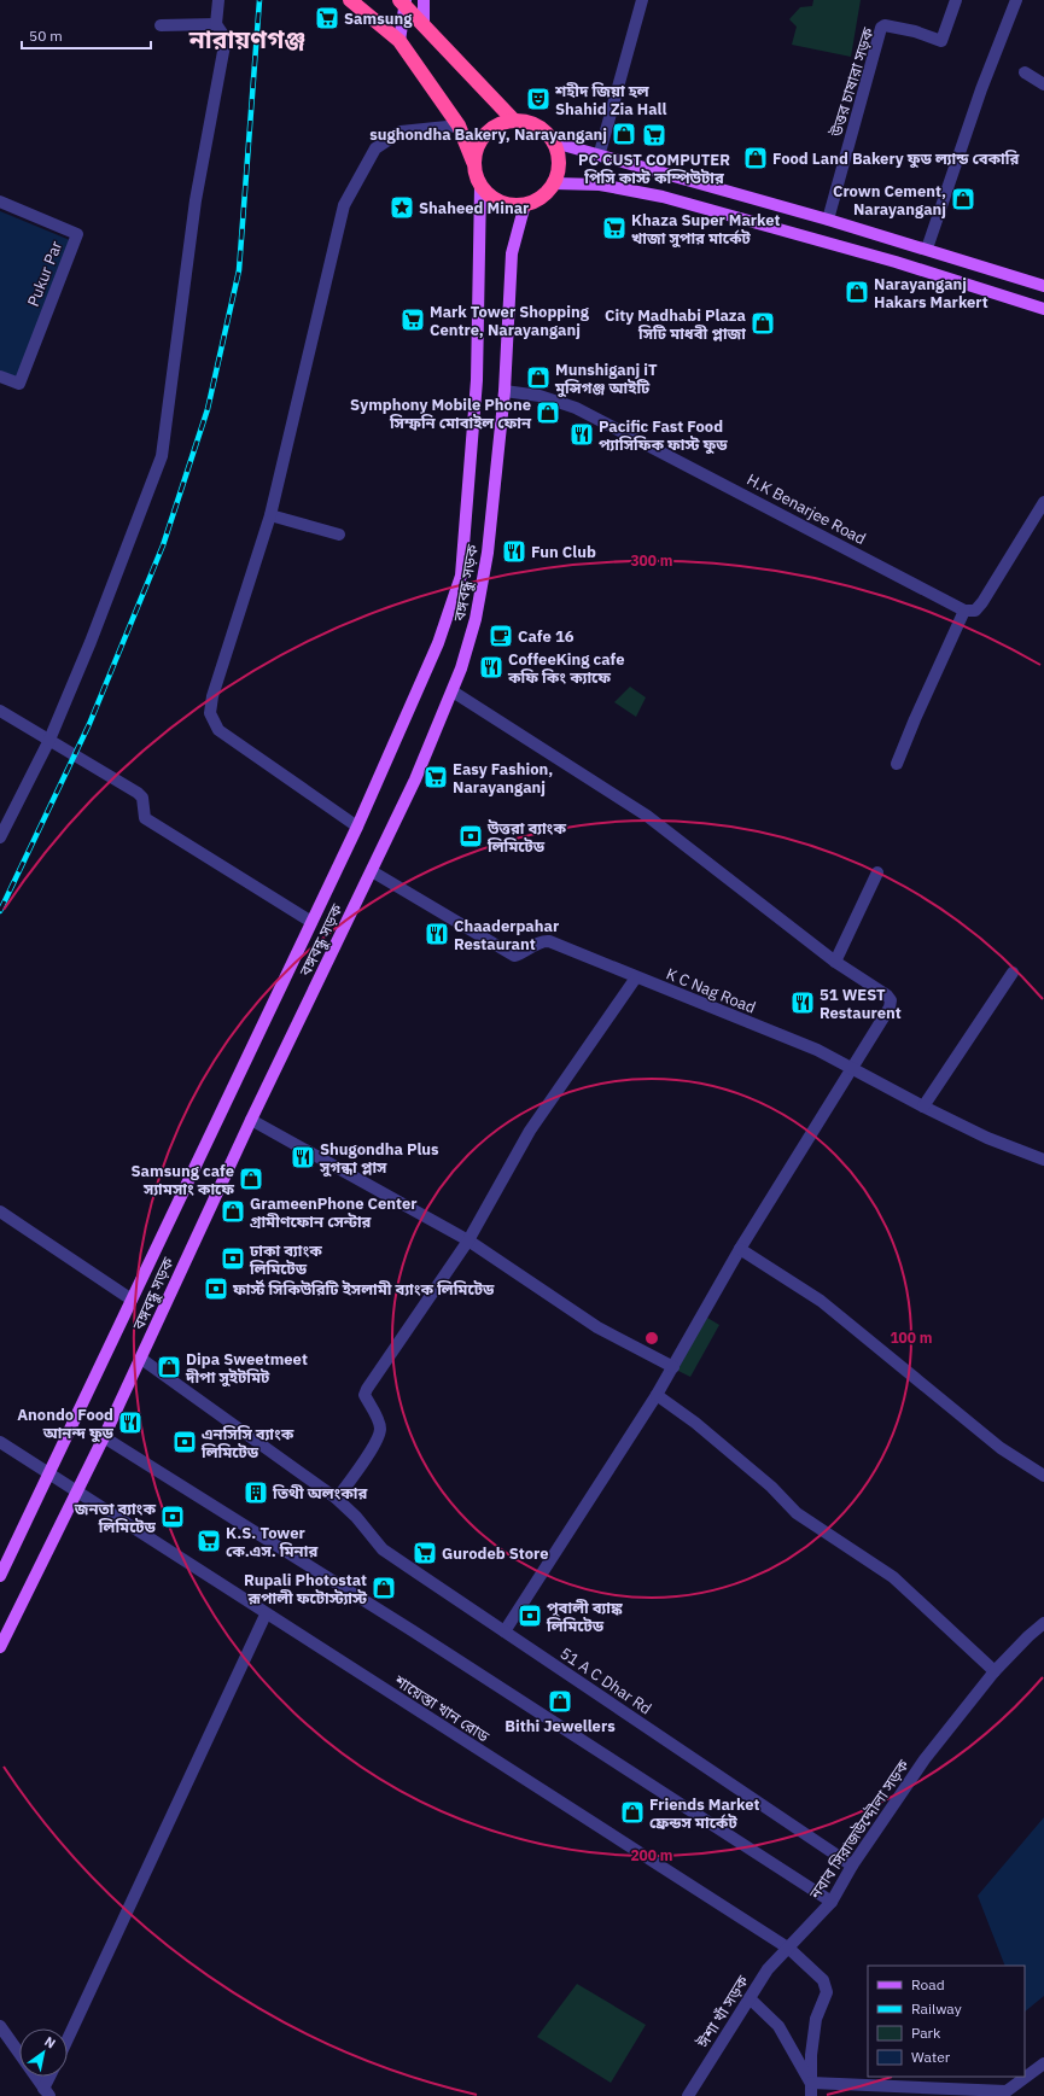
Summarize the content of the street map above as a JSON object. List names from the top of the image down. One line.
{"streets":{"main road":["বঙ্গবন্ধু সড়ক"],"street":["উত্তর চাষারা সড়ক","Pukur Par","H.K Benarjee Road","K C Nag Road","51 A C Dhar Rd","শায়েস্তা খান রোড","নবাব সিরাজউদ্দৌলা সড়ক","ঈশা খাঁ সড়ক"]},"crossings":[["H.K Benarjee Road","বঙ্গবন্ধু সড়ক"],["বঙ্গবন্ধু সড়ক","K C Nag Road"],["বঙ্গবন্ধু সড়ক","51 A C Dhar Rd"],["বঙ্গবন্ধু সড়ক","শায়েস্তা খান রোড"],["51 A C Dhar Rd","নবাব সিরাজউদ্দৌলা সড়ক"],["শায়েস্তা খান রোড","নবাব সিরাজউদ্দৌলা সড়ক"],["শায়েস্তা খান রোড","ঈশা খাঁ সড়ক"],["নবাব সিরাজউদ্দৌলা সড়ক","ঈশা খাঁ সড়ক"]],"districts":["নারায়ণগঞ্জ"],"places":{"supermarket":["Samsung","PC CUST COMPUTER পিসি কাস্ট কম্পিউটার","Khaza Super Market খাজা সুপার মার্কেট","Mark Tower Shopping Centre, Narayanganj","Easy Fashion, Narayanganj","K.S. Tower কে.এস. মিনার","Gurodeb Store"],"theatre":["শহীদ জিয়া হল Shahid Zia Hall"],"shop":["sughondha Bakery, Narayanganj","Food Land Bakery ফুড ল্যান্ড বেকারি","Crown Cement, Narayanganj","Narayanganj Hakars Markert","City Madhabi Plaza সিটি মাধবী প্লাজা","Munshiganj iT মুন্সিগঞ্জ আইটি","Symphony Mobile Phone সিম্ফনি মোবাইল ফোন","Samsung cafe স্যামসাং কাফে","GrameenPhone Center গ্রামীণফোন সেন্টার","Dipa Sweetmeet দীপা সুইটমিট","Rupali Photostat রূপালী ফটোস্ট্যাস্ট","Bithi Jewellers","Friends Market ফ্রেন্ডস মার্কেট"],"place":["Shaheed Minar"],"restaurant":["Pacific Fast Food প্যাসিফিক ফাস্ট ফুড","Fun Club","CoffeeKing cafe কফি কিং ক্যাফে","Chaaderpahar Restaurant","51 WEST Restaurent","Shugondha Plus সুগন্ধা প্লাস","Anondo Food আনন্দ ফুড"],"cafe":["Cafe 16"],"bank":["উত্তরা ব্যাংক লিমিটেড","ঢাকা ব্যাংক লিমিটেড","ফার্স্ট সিকিউরিটি ইসলামী ব্যাংক লিমিটেড","এনসিসি ব্যাংক লিমিটেড","জনতা ব্যাংক লিমিটেড","পূবালী ব্যাঙ্ক লিমিটেড"],"building":["তিথী অলংকার"]},"legend":["Road","Railway","Park","Water"],"scale_bar":"50 m","north":"top right","rings":["300 m","100 m","200 m"]}
